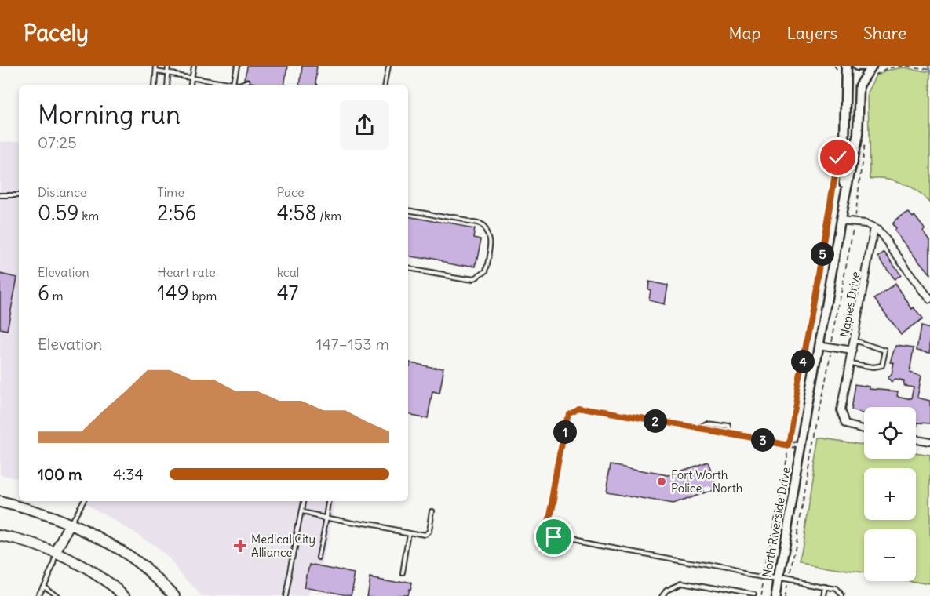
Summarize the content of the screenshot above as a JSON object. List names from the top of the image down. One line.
{"streets":{"main road":["North Riverside Drive"],"street":["Naples Drive"]},"crossings":[["Naples Drive","North Riverside Drive"]],"places":{"other":["Fort Worth Police - North"],"health":["Medical City Alliance"]},"page":{"header":"Pacely","nav":["Map","Layers","Share"],"heading":["Morning run","07:25"],"stats":[["Distance","0.59 km"],["Time","2:56"],["Pace","4:58 /km"],["Elevation","6 m"],["Heart rate","149 bpm"],["kcal","47"]],"pins":["5","4","2","1","3"],"chart":["Elevation","147–153 m"],"map_buttons":["+","−"],"list":[{"name":"100 m","note":"4:34"}]}}
